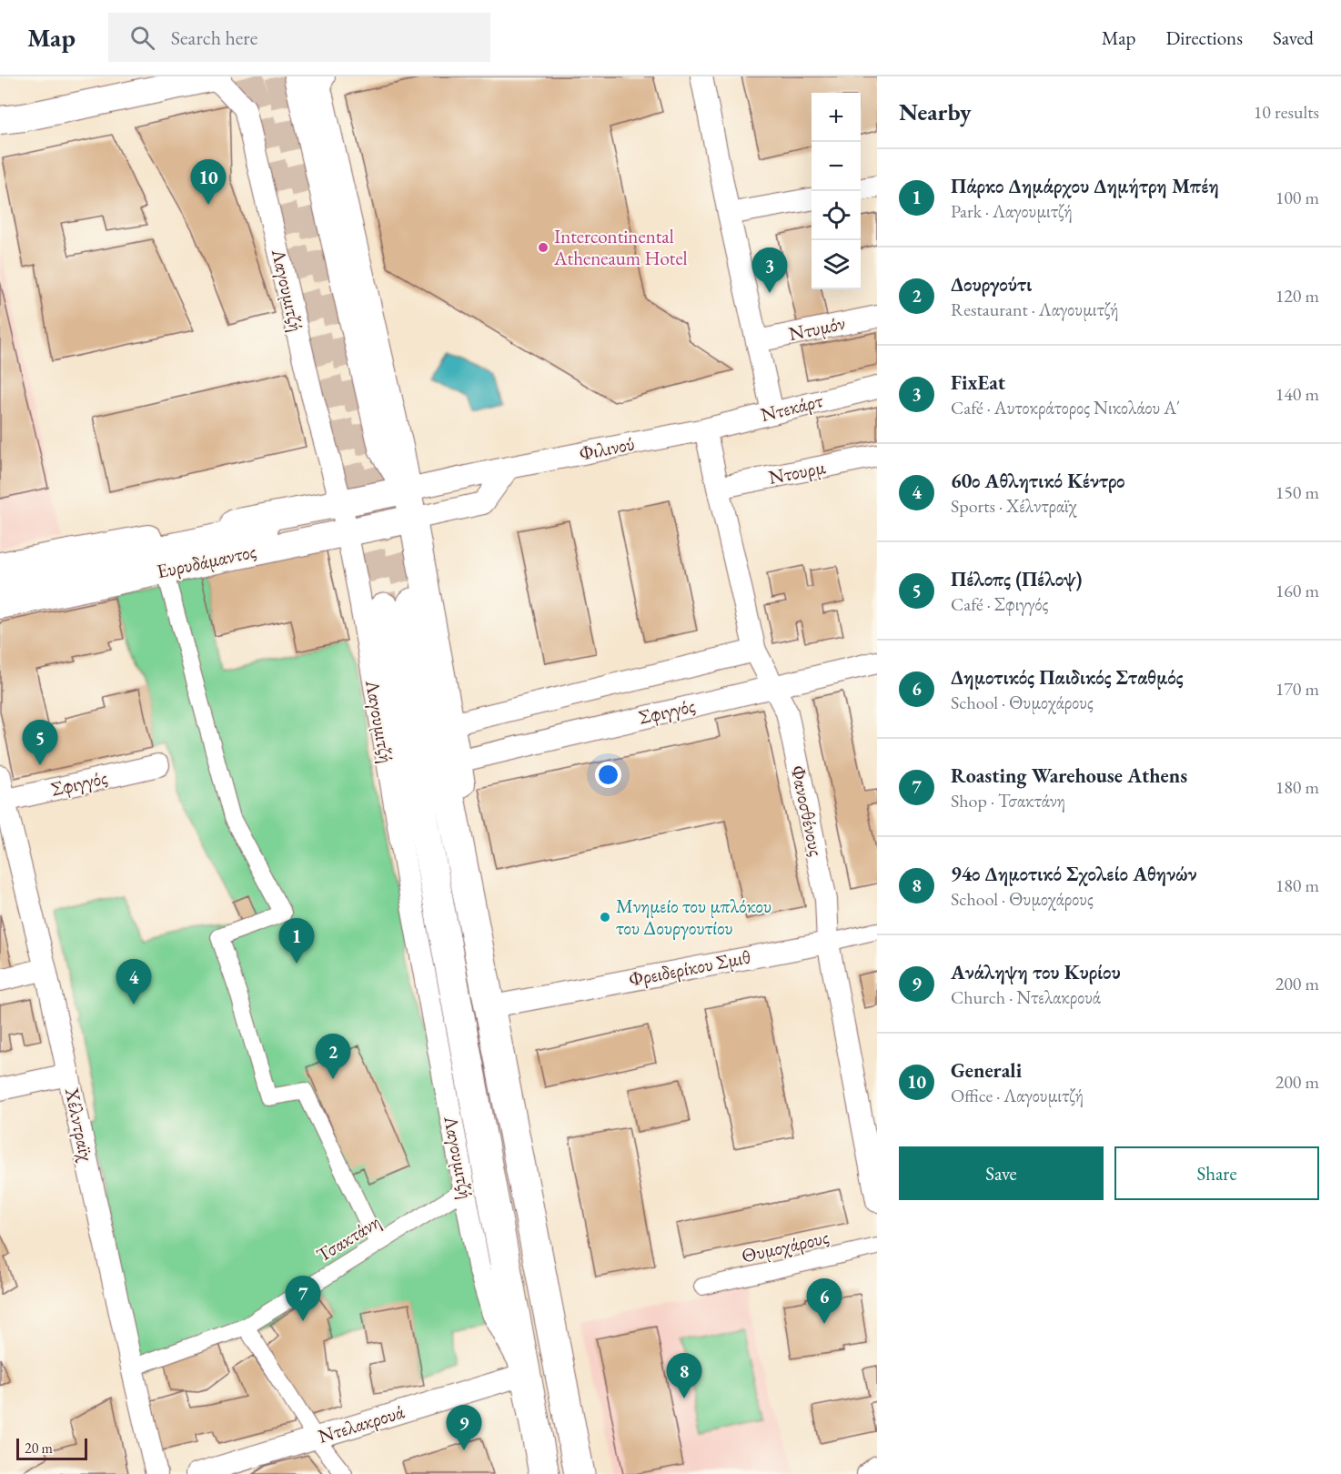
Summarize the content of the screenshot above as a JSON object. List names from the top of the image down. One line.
{"streets":{"main road":["Λαγουμιτζή"],"street":["Ντυμόν","Ντεκάρτ","Φιλινού","Ντουρμ","Ευρυδάμαντος","Σφιγγός","Φανοσθένους","Φρειδερίκου Σμιθ","Χέλντραϊχ","Τσακτάνη","Θυμοχάρους","Ντελακρουά"]},"crossings":[["Λαγουμιτζή","Φιλινού"],["Λαγουμιτζή","Ευρυδάμαντος"],["Λαγουμιτζή","Σφιγγός"],["Λαγουμιτζή","Φρειδερίκου Σμιθ"],["Λαγουμιτζή","Τσακτάνη"],["Λαγουμιτζή","Ντελακρουά"],["Ντεκάρτ","Φιλινού"],["Ντεκάρτ","Φανοσθένους"],["Φιλινού","Ευρυδάμαντος"],["Φιλινού","Φανοσθένους"],["Ντουρμ","Φανοσθένους"],["Σφιγγός","Φανοσθένους"],["Σφιγγός","Χέλντραϊχ"],["Φανοσθένους","Φρειδερίκου Σμιθ"],["Χέλντραϊχ","Τσακτάνη"]],"places":["Intercontinental Atheneaum Hotel","Μνημείο του μπλόκου του Δουργουτίου"],"scale_bar":"20 m","page":{"header":"Map","search":"Search here","nav":["Map","Directions","Saved"],"heading":["Nearby","10 results"],"map_buttons":["+","−"],"list":[{"mark":"1","name":"Πάρκο Δημάρχου Δημήτρη Μπέη","note":"Park · Λαγουμιτζή","value":"100 m"},{"mark":"2","name":"Δουργούτι","note":"Restaurant · Λαγουμιτζή","value":"120 m"},{"mark":"3","name":"FixEat","note":"Café · Αυτοκράτορος Νικολάου Α΄","value":"140 m"},{"mark":"4","name":"60ο Αθλητικό Κέντρο","note":"Sports · Χέλντραϊχ","value":"150 m"},{"mark":"5","name":"Πέλοπς (Πέλοψ)","note":"Café · Σφιγγός","value":"160 m"},{"mark":"6","name":"Δημοτικός Παιδικός Σταθμός","note":"School · Θυμοχάρους","value":"170 m"},{"mark":"7","name":"Roasting Warehouse Athens","note":"Shop · Τσακτάνη","value":"180 m"},{"mark":"8","name":"94ο Δημοτικό Σχολείο Αθηνών","note":"School · Θυμοχάρους","value":"180 m"},{"mark":"9","name":"Ανάληψη του Κυρίου","note":"Church · Ντελακρουά","value":"200 m"},{"mark":"10","name":"Generali","note":"Office · Λαγουμιτζή","value":"200 m"}],"pins":["10","3","5","1","4","2","7","6","8","9"],"buttons":["Save","Share"],"scale":"20 m"}}
